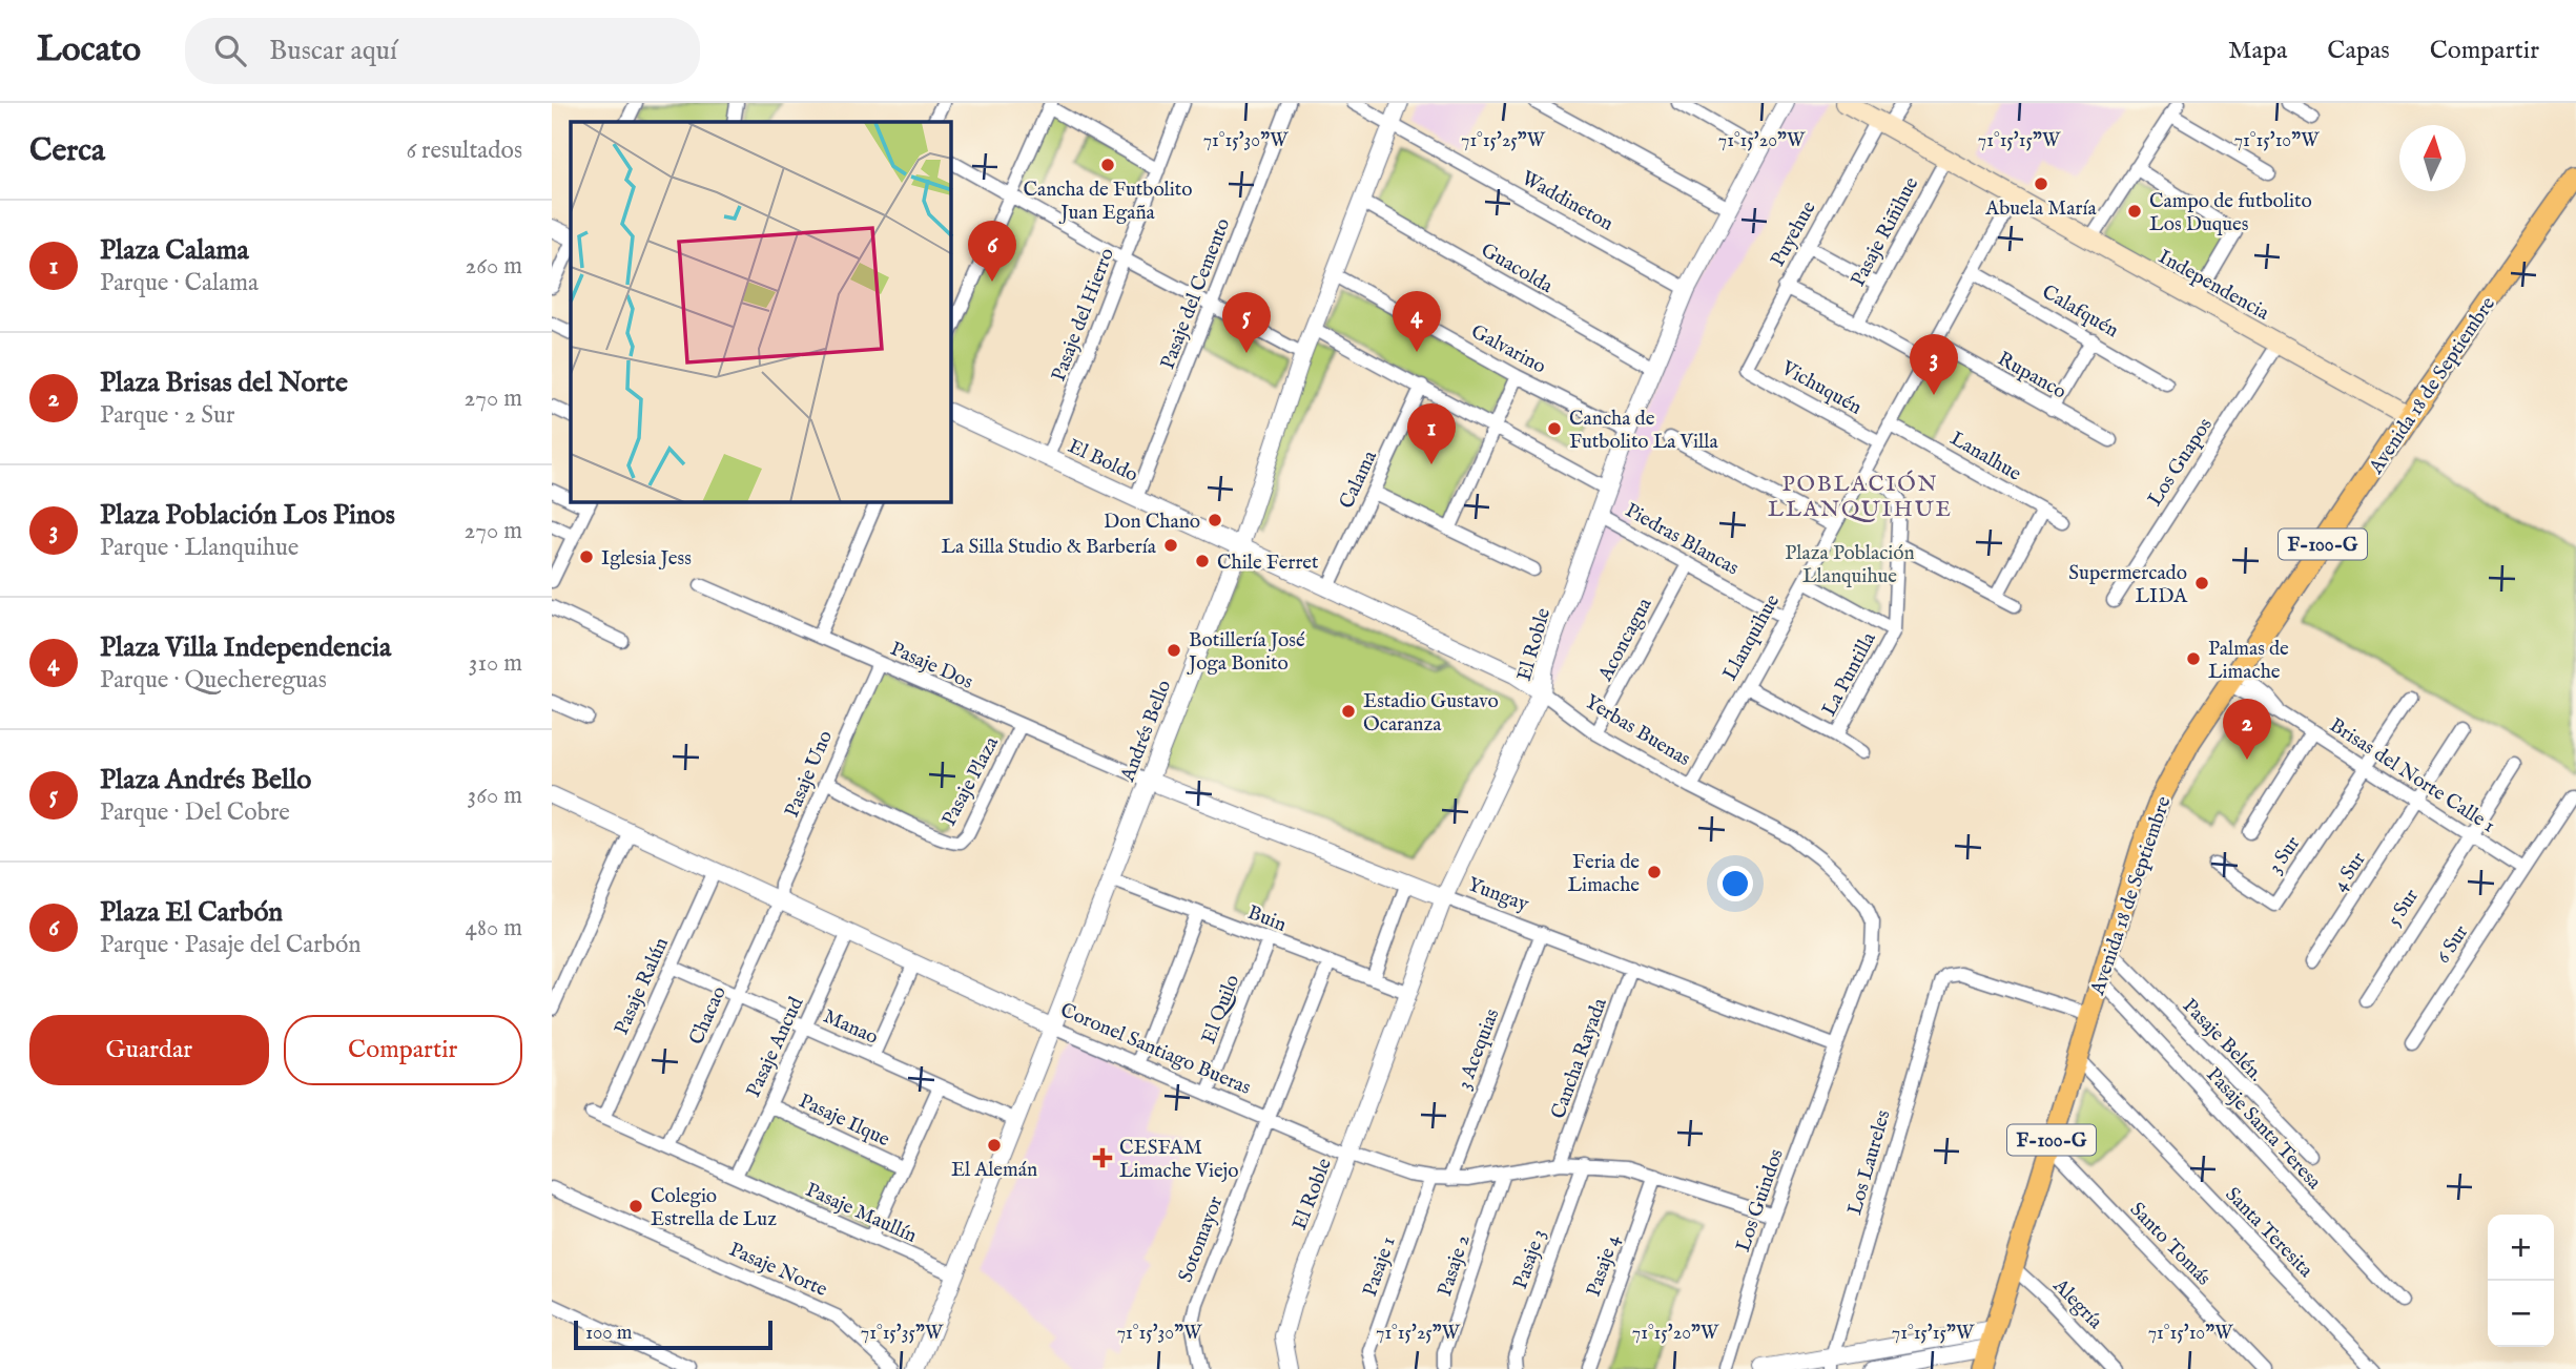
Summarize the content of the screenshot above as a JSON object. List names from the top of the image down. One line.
{"streets":{"main road":["Independencia","Avenida 18 de Septiembre","F-100-G"],"street":["Waddineton","Pasaje Riñihue","Puyehue","Guacolda","Pasaje del Cemento","Calafquén","Pasaje del Hierro","Galvarino","Rupanco","Vichuquén","Lanalhue","El Boldo","Los Guapos","Calama","Piedras Blancas","Llanquihue","Aconcagua","El Roble","Pasaje Dos","La Puntilla","Yerbas Buenas","Andrés Bello","Pasaje Uno","Brisas del Norte Calle 1","Pasaje Plaza","3 Sur","4 Sur","Yungay","5 Sur","Buin","6 Sur","Pasaje Ralún","El Quilo","Chacao","Manao","Pasaje Belén.","Pasaje Ancud","Coronel Santiago Bueras","3 Acequias","Cancha Rayada","Pasaje Ilque","Pasaje Santa Teresa","Los Laureles","Los Guindos","Pasaje Maullín","Santa Teresita","Sotomayor","Santo Tomás","Pasaje 3","Pasaje 2","Pasaje 4","Pasaje 1","Pasaje Norte","Alegría"]},"crossings":[["Waddineton","El Roble"],["Waddineton","Andrés Bello"],["Pasaje Riñihue","Independencia"],["Puyehue","Independencia"],["Puyehue","Vichuquén"],["Guacolda","El Roble"],["Guacolda","Andrés Bello"],["Independencia","Avenida 18 de Septiembre"],["Independencia","Los Guapos"],["Independencia","Llanquihue"],["Pasaje del Cemento","El Boldo"],["Calafquén","Llanquihue"],["Pasaje del Hierro","El Boldo"],["Galvarino","El Roble"],["Galvarino","Andrés Bello"],["Rupanco","Llanquihue"],["Avenida 18 de Septiembre","Brisas del Norte Calle 1"],["Avenida 18 de Septiembre","Pasaje Belén."],["Avenida 18 de Septiembre","Pasaje Santa Teresa"],["Avenida 18 de Septiembre","Los Laureles"],["Avenida 18 de Septiembre","Santa Teresita"],["Avenida 18 de Septiembre","Santo Tomás"],["Avenida 18 de Septiembre","Alegría"],["Vichuquén","Llanquihue"],["Lanalhue","Llanquihue"],["El Boldo","Yerbas Buenas"],["El Boldo","Andrés Bello"],["Calama","Yerbas Buenas"],["Piedras Blancas","Llanquihue"],["Piedras Blancas","Aconcagua"],["Piedras Blancas","El Roble"],["Llanquihue","La Puntilla"],["Llanquihue","Yerbas Buenas"],["Aconcagua","Yerbas Buenas"],["El Roble","Yerbas Buenas"],["El Roble","Yungay"],["El Roble","Buin"],["El Roble","Coronel Santiago Bueras"],["Pasaje Dos","Andrés Bello"],["Pasaje Dos","Pasaje Uno"],["Pasaje Dos","Pasaje Plaza"],["Pasaje Dos","Yungay"],["Yerbas Buenas","Andrés Bello"],["Yerbas Buenas","Yungay"],["Yerbas Buenas","Los Guindos"],["Andrés Bello","Yungay"],["Andrés Bello","Buin"],["Andrés Bello","Manao"],["Andrés Bello","Coronel Santiago Bueras"],["Andrés Bello","Pasaje Maullín"],["Pasaje Uno","Pasaje Plaza"],["Pasaje Uno","Chacao"],["Pasaje Uno","Coronel Santiago Bueras"],["Brisas del Norte Calle 1","3 Sur"],["Brisas del Norte Calle 1","4 Sur"],["Brisas del Norte Calle 1","5 Sur"],["Brisas del Norte Calle 1","6 Sur"],["Yungay","3 Acequias"],["Yungay","Cancha Rayada"],["Yungay","Los Guindos"],["Buin","El Quilo"],["Buin","Sotomayor"],["Pasaje Ralún","Manao"],["Pasaje Ralún","Coronel Santiago Bueras"],["Pasaje Ralún","Pasaje Maullín"],["El Quilo","Coronel Santiago Bueras"],["Chacao","Manao"],["Chacao","Coronel Santiago Bueras"],["Chacao","Pasaje Maullín"],["Manao","Pasaje Ancud"],["Pasaje Ancud","Coronel Santiago Bueras"],["Pasaje Ancud","Pasaje Ilque"],["Pasaje Ancud","Pasaje Maullín"],["Coronel Santiago Bueras","3 Acequias"],["Coronel Santiago Bueras","Cancha Rayada"],["Coronel Santiago Bueras","Los Guindos"],["Coronel Santiago Bueras","Sotomayor"],["Coronel Santiago Bueras","Pasaje 3"],["Coronel Santiago Bueras","Pasaje 2"],["Coronel Santiago Bueras","Pasaje 4"],["Coronel Santiago Bueras","Pasaje 1"]],"districts":["POBLACIÓN LLANQUIHUE"],"parks":["Plaza Población Llanquihue"],"places":{"other":["Cancha de Futbolito Juan Egaña","Abuela María","Campo de futbolito Los Duques","Cancha de Futbolito La Villa","Don Chano","La Silla Studio & Barbería","Iglesia Jess","Chile Ferret","Supermercado LIDA","Botillería José Joga Bonito","Palmas de Limache","Estadio Gustavo Ocaranza","Feria de Limache","El Alemán","Colegio Estrella de Luz"],"health":["CESFAM Limache Viejo"]},"scale_bar":"100 m","north":"top","page":{"header":"Locato","search":"Buscar aquí","nav":["Mapa","Capas","Compartir"],"heading":["Cerca","6 resultados"],"list":[{"mark":"1","name":"Plaza Calama","note":"Parque · Calama","value":"260 m"},{"mark":"2","name":"Plaza Brisas del Norte","note":"Parque · 2 Sur","value":"270 m"},{"mark":"3","name":"Plaza Población Los Pinos","note":"Parque · Llanquihue","value":"270 m"},{"mark":"4","name":"Plaza Villa Independencia","note":"Parque · Quechereguas","value":"310 m"},{"mark":"5","name":"Plaza Andrés Bello","note":"Parque · Del Cobre","value":"360 m"},{"mark":"6","name":"Plaza El Carbón","note":"Parque · Pasaje del Carbón","value":"480 m"}],"pins":["6","4","5","3","1","2"],"buttons":["Guardar","Compartir"],"map_buttons":["+","−"],"scale":"100 m"},"coordinates":["71°15'30\"W","71°15'25\"W","71°15'20\"W","71°15'15\"W","71°15'10\"W","71°15'35\"W"]}
